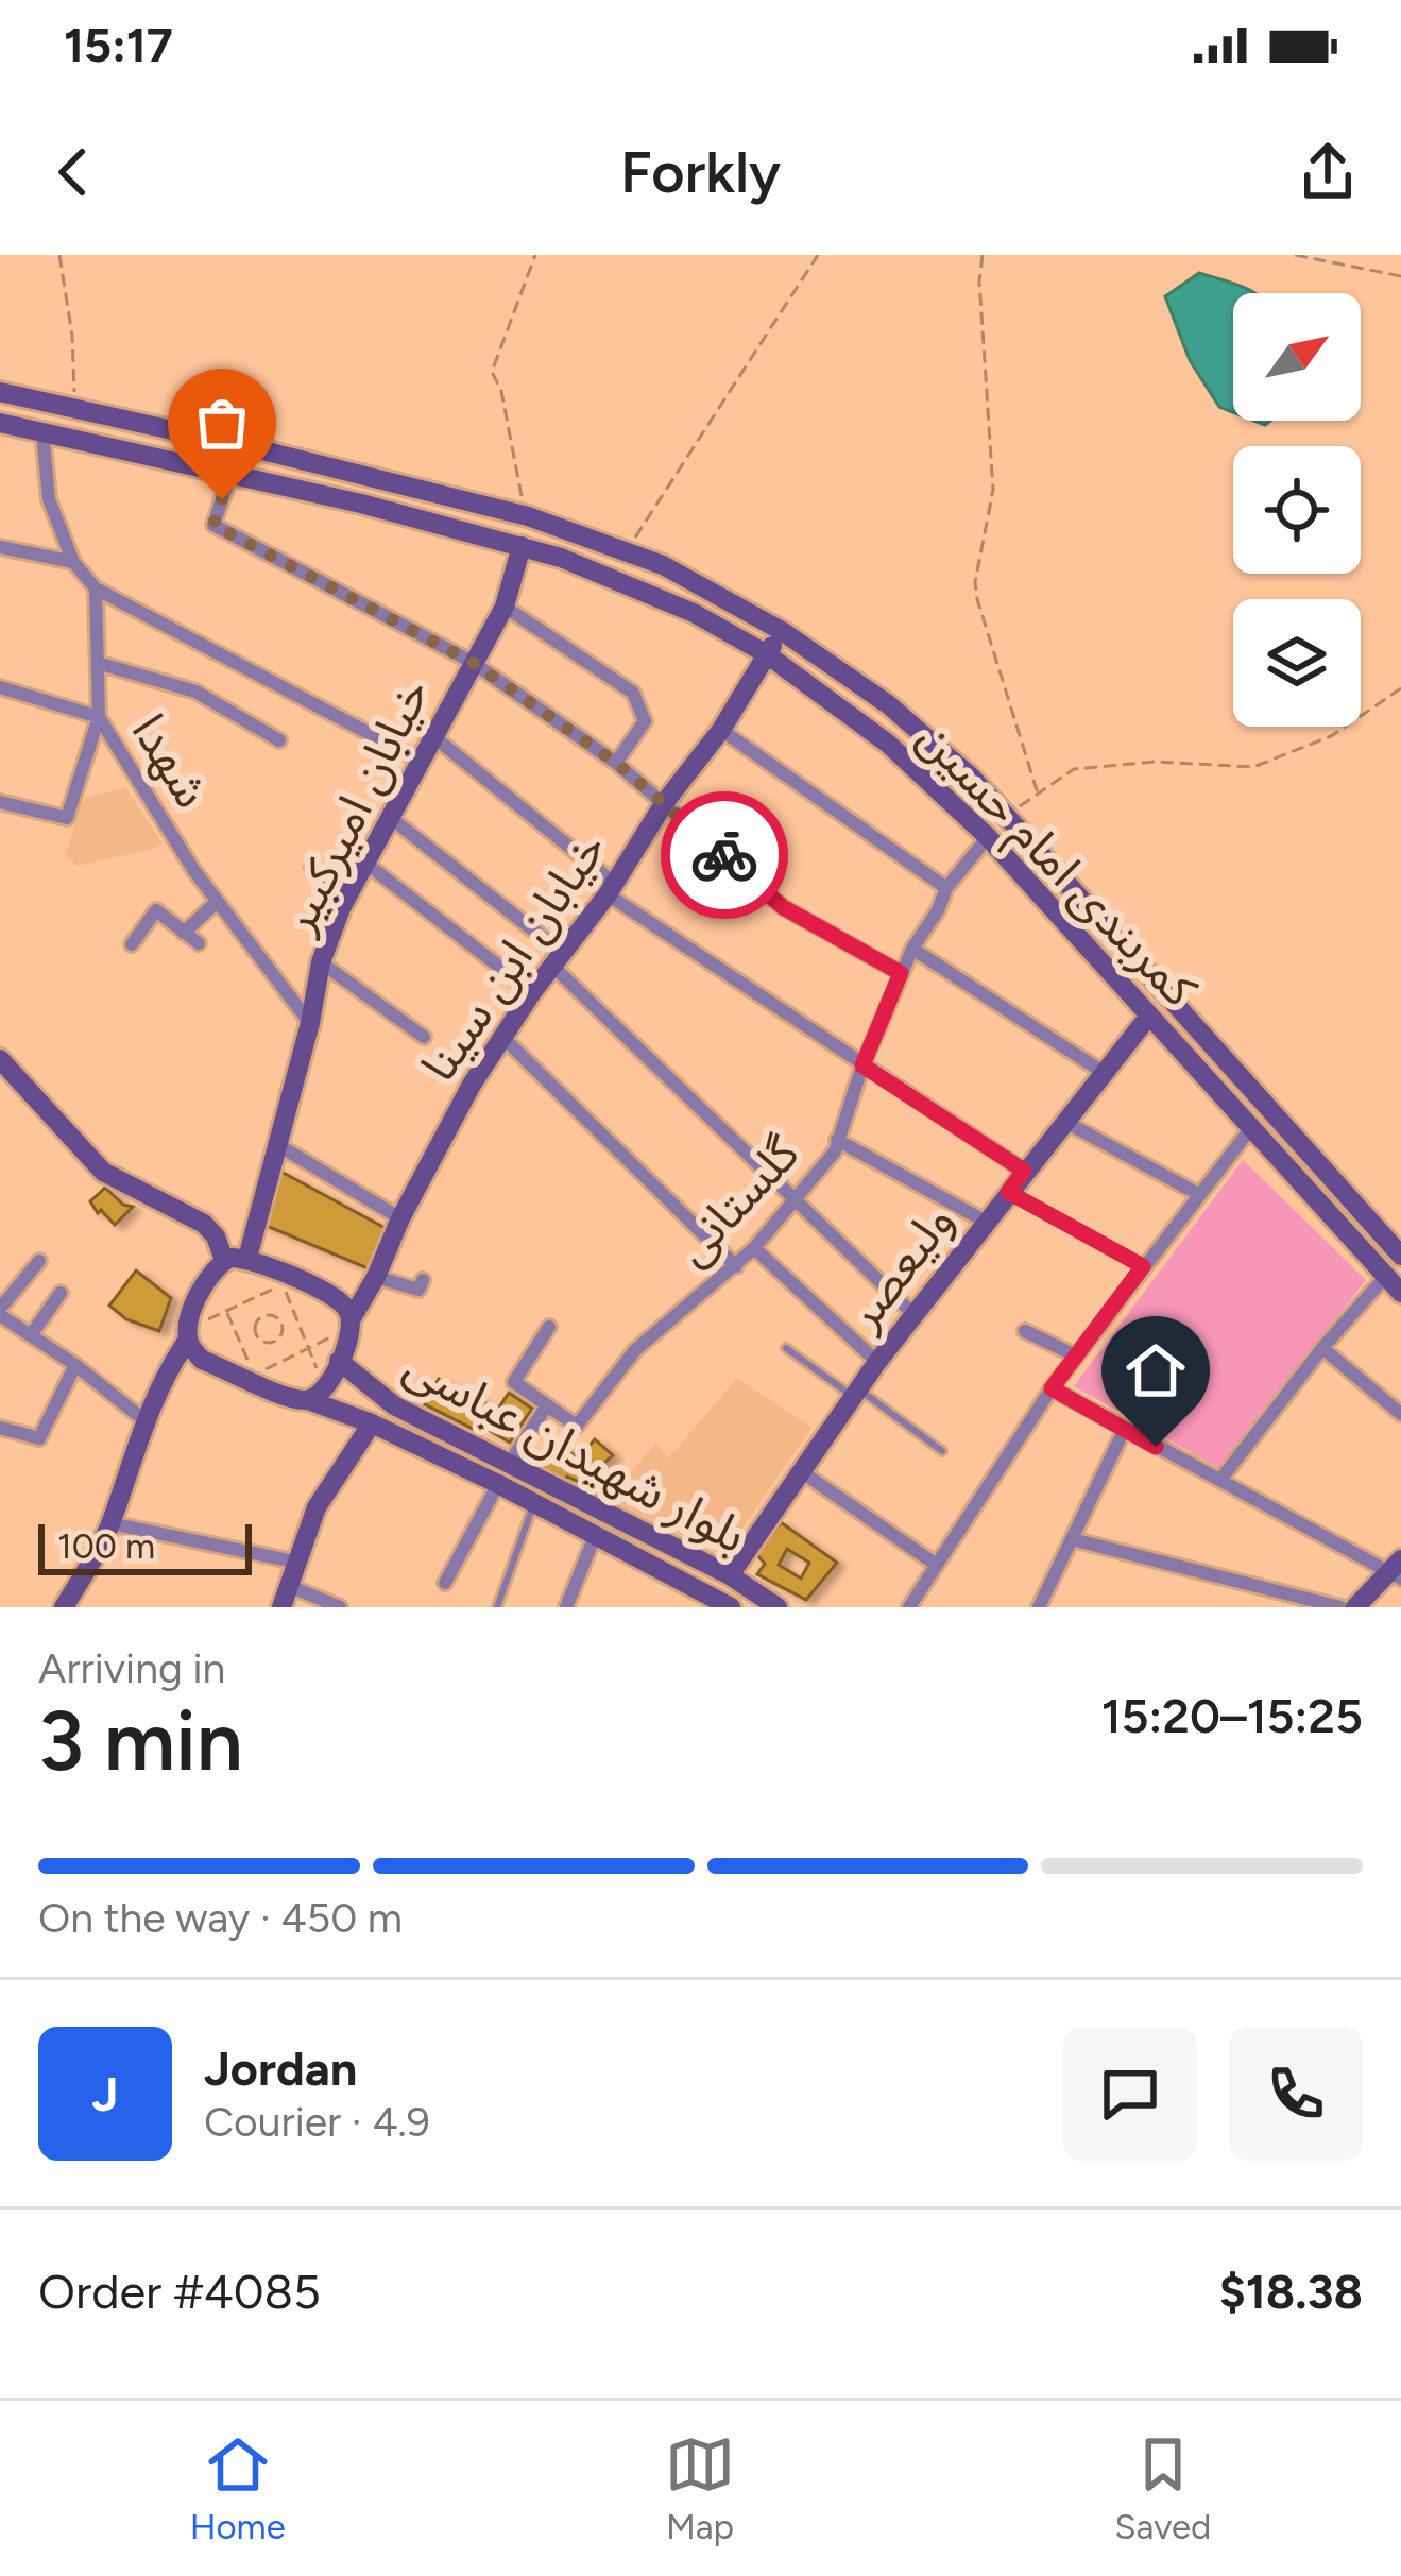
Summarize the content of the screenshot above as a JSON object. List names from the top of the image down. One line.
{"streets":{"main road":["خیابان امیرکبیر","کمربندی امام حسین","خیابان ابن سینا","ولیعصر","بلوار شهیدان عباسی"],"street":["شهدا","گلستانی"]},"crossings":[["شهدا","خیابان امیرکبیر"],["خیابان امیرکبیر","کمربندی امام حسین"],["کمربندی امام حسین","خیابان ابن سینا"],["کمربندی امام حسین","گلستانی"],["کمربندی امام حسین","ولیعصر"],["خیابان ابن سینا","بلوار شهیدان عباسی"],["ولیعصر","بلوار شهیدان عباسی"]],"scale_bar":"100 m","north":"top right","page":{"status":"15:17","header":"Forkly","scale":"100 m","heading":["3 min","Arriving in","15:20–15:25"],"panel":["Jordan","Courier · 4.9","Order #4085","$18.38"],"bar":"On the way · 450 m","round":"J","tabs":["Home","Map","Saved"]}}
